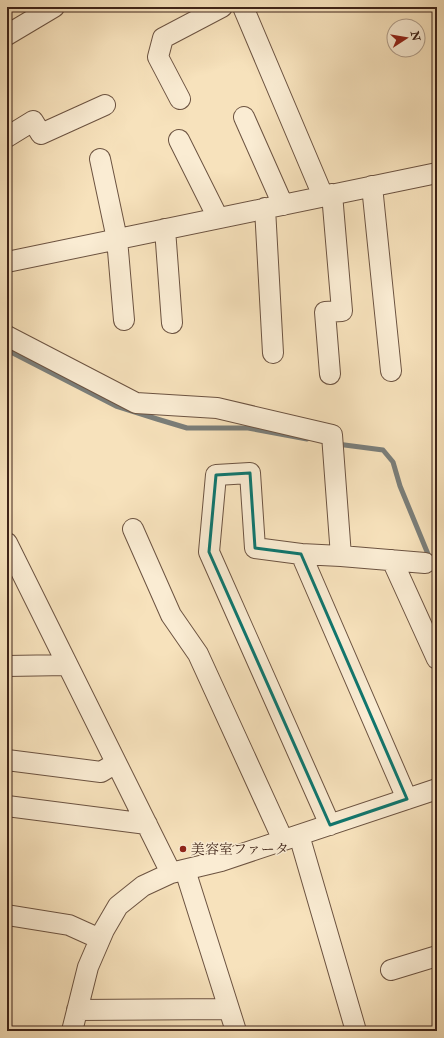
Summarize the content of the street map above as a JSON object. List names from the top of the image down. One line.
{"places":["美容室ファータ"],"north":"right"}
